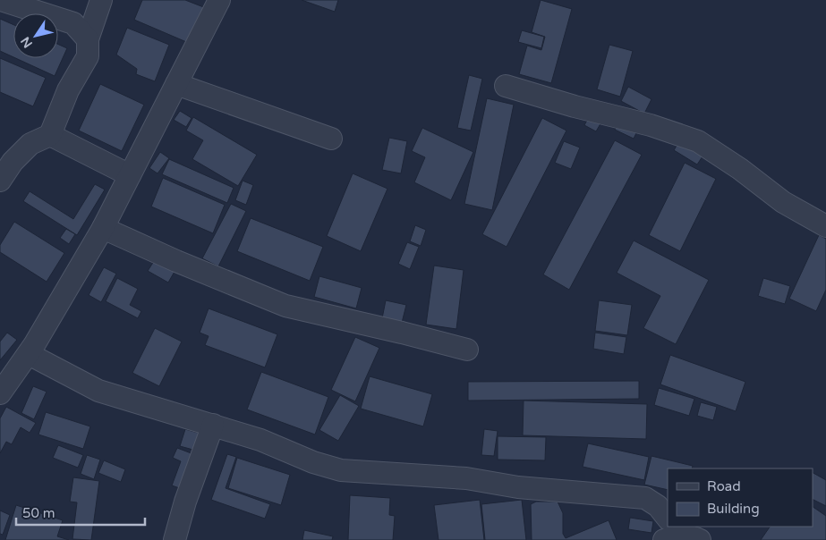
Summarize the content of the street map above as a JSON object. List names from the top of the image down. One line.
{"legend":["Road","Building"],"scale_bar":"50 m","north":"bottom left"}
